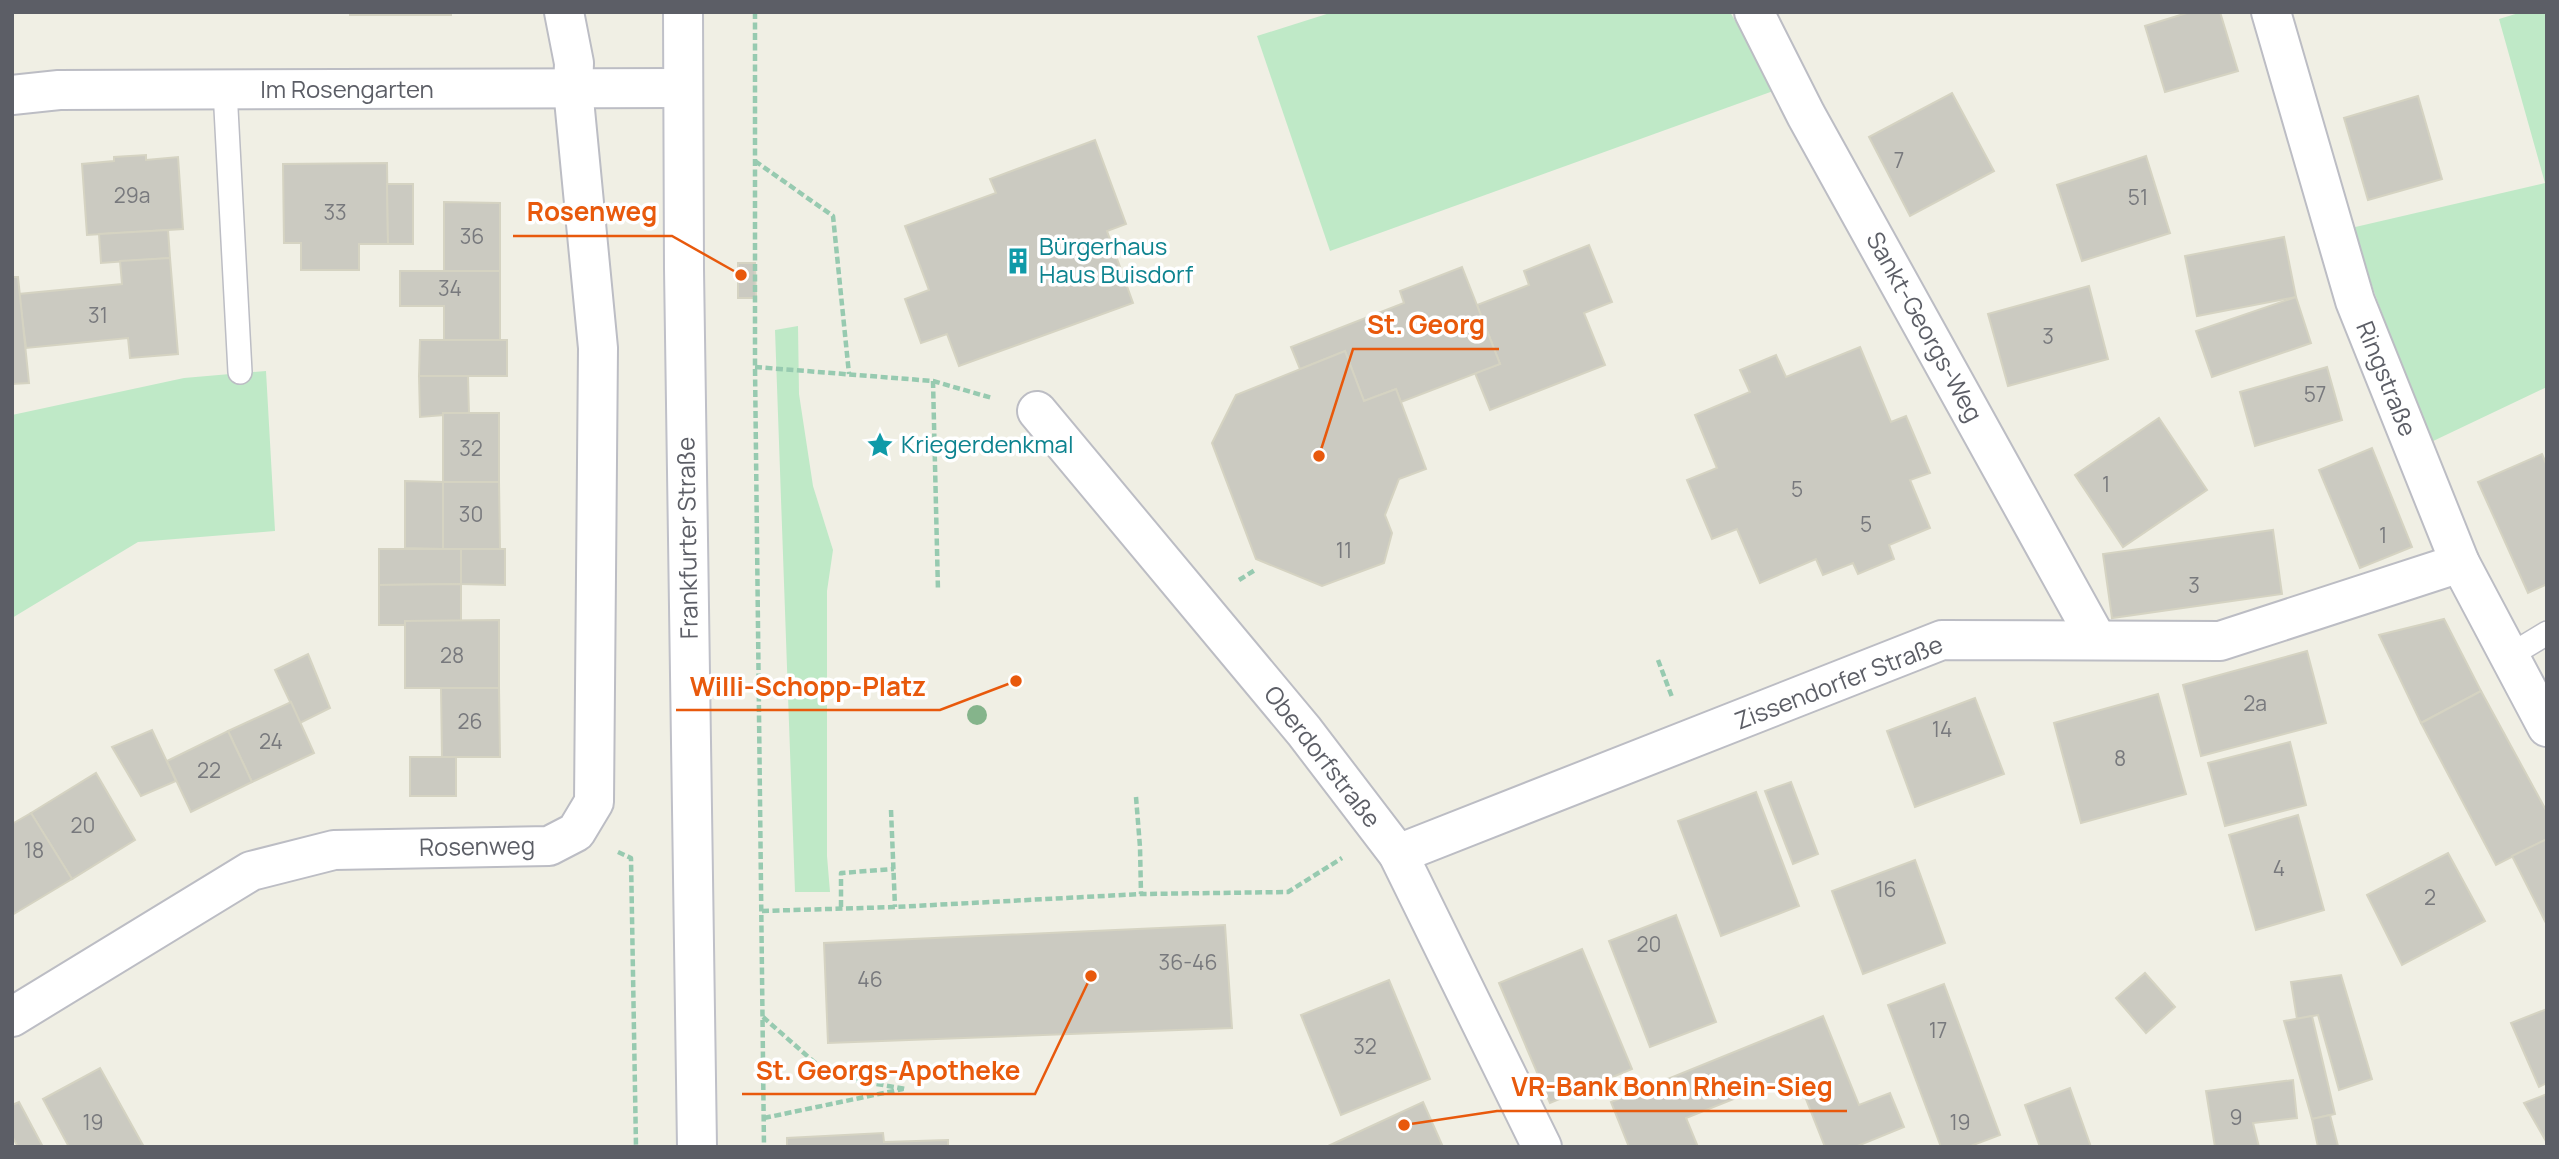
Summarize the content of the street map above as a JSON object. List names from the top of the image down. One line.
{"streets":{"street":["Im Rosengarten","Sankt-Georgs-Weg","Ringstraße","Frankfurter Straße","Zissendorfer Straße","Oberdorfstraße","Rosenweg"]},"crossings":[["Im Rosengarten","Frankfurter Straße"],["Sankt-Georgs-Weg","Zissendorfer Straße"],["Ringstraße","Zissendorfer Straße"],["Zissendorfer Straße","Oberdorfstraße"]],"places":{"building":["Bürgerhaus Haus Buisdorf"],"other":["Rosenweg","St. Georg","Willi-Schopp-Platz","St. Georgs-Apotheke","VR-Bank Bonn Rhein-Sieg"],"place":["Kriegerdenkmal"]},"house_numbers":["7","29a","51","33","36","34","31","3","57","32","1","5","30","5","1","11","3","28","2a","26","14","24","8","22","20","18","4","16","2","20","36-46","46","17","32","9","19","19"]}
